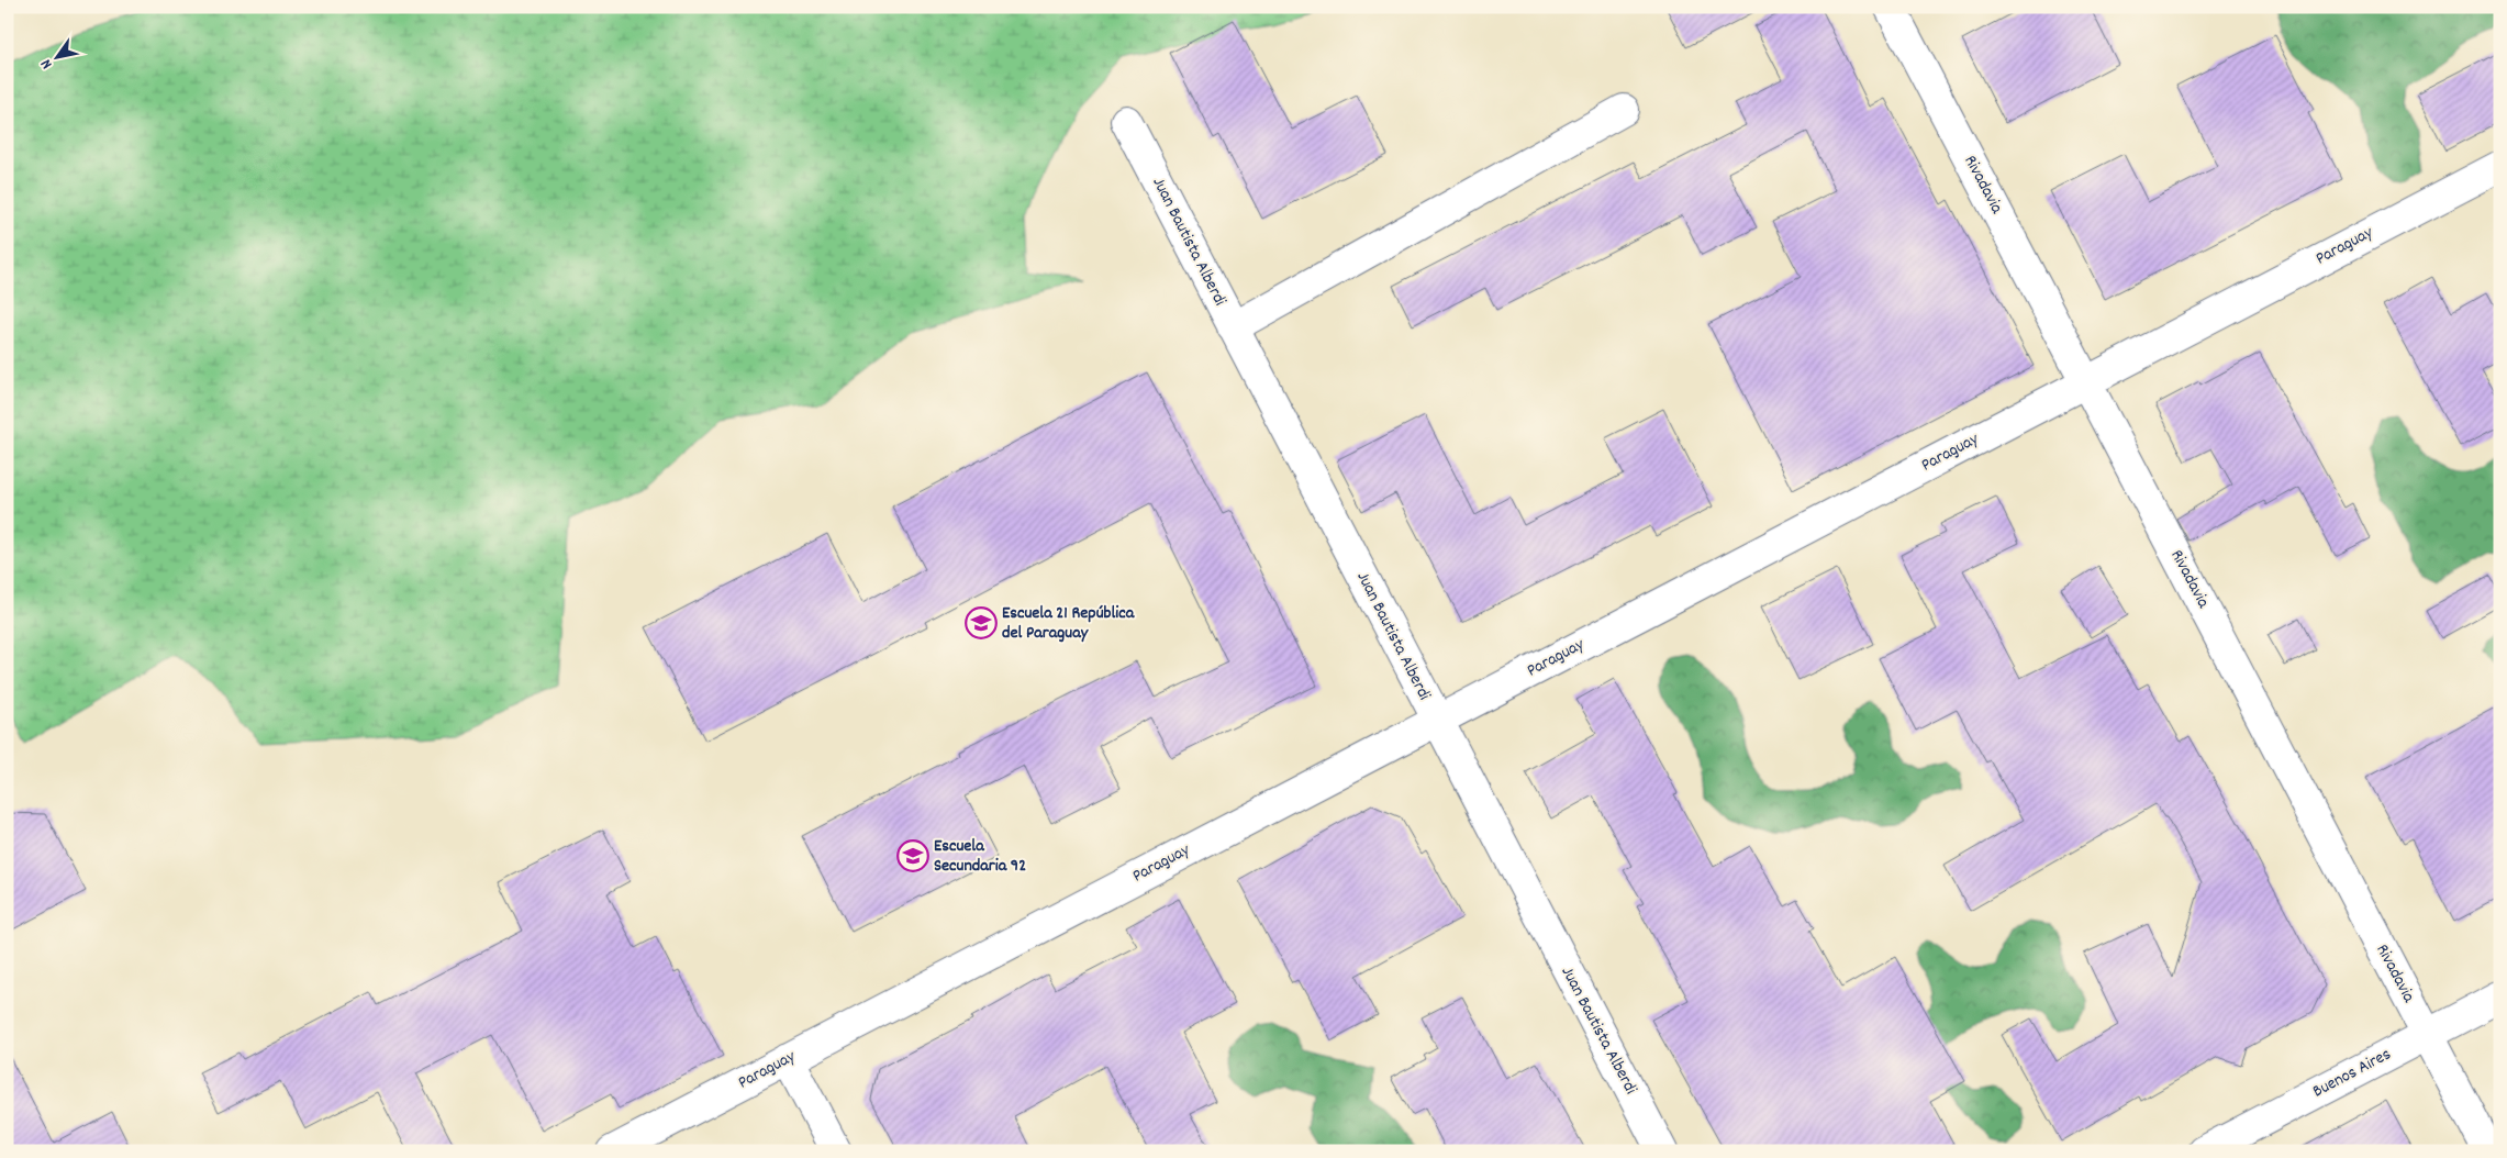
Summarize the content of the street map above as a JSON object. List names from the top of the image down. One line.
{"streets":{"street":["Rivadavia","Juan Bautista Alberdi","Paraguay","Buenos Aires"]},"crossings":[["Rivadavia","Paraguay"],["Rivadavia","Buenos Aires"],["Juan Bautista Alberdi","Paraguay"]],"places":{"school or university":["Escuela 21 República del Paraguay","Escuela Secundaria 92"]},"north":"bottom left"}
